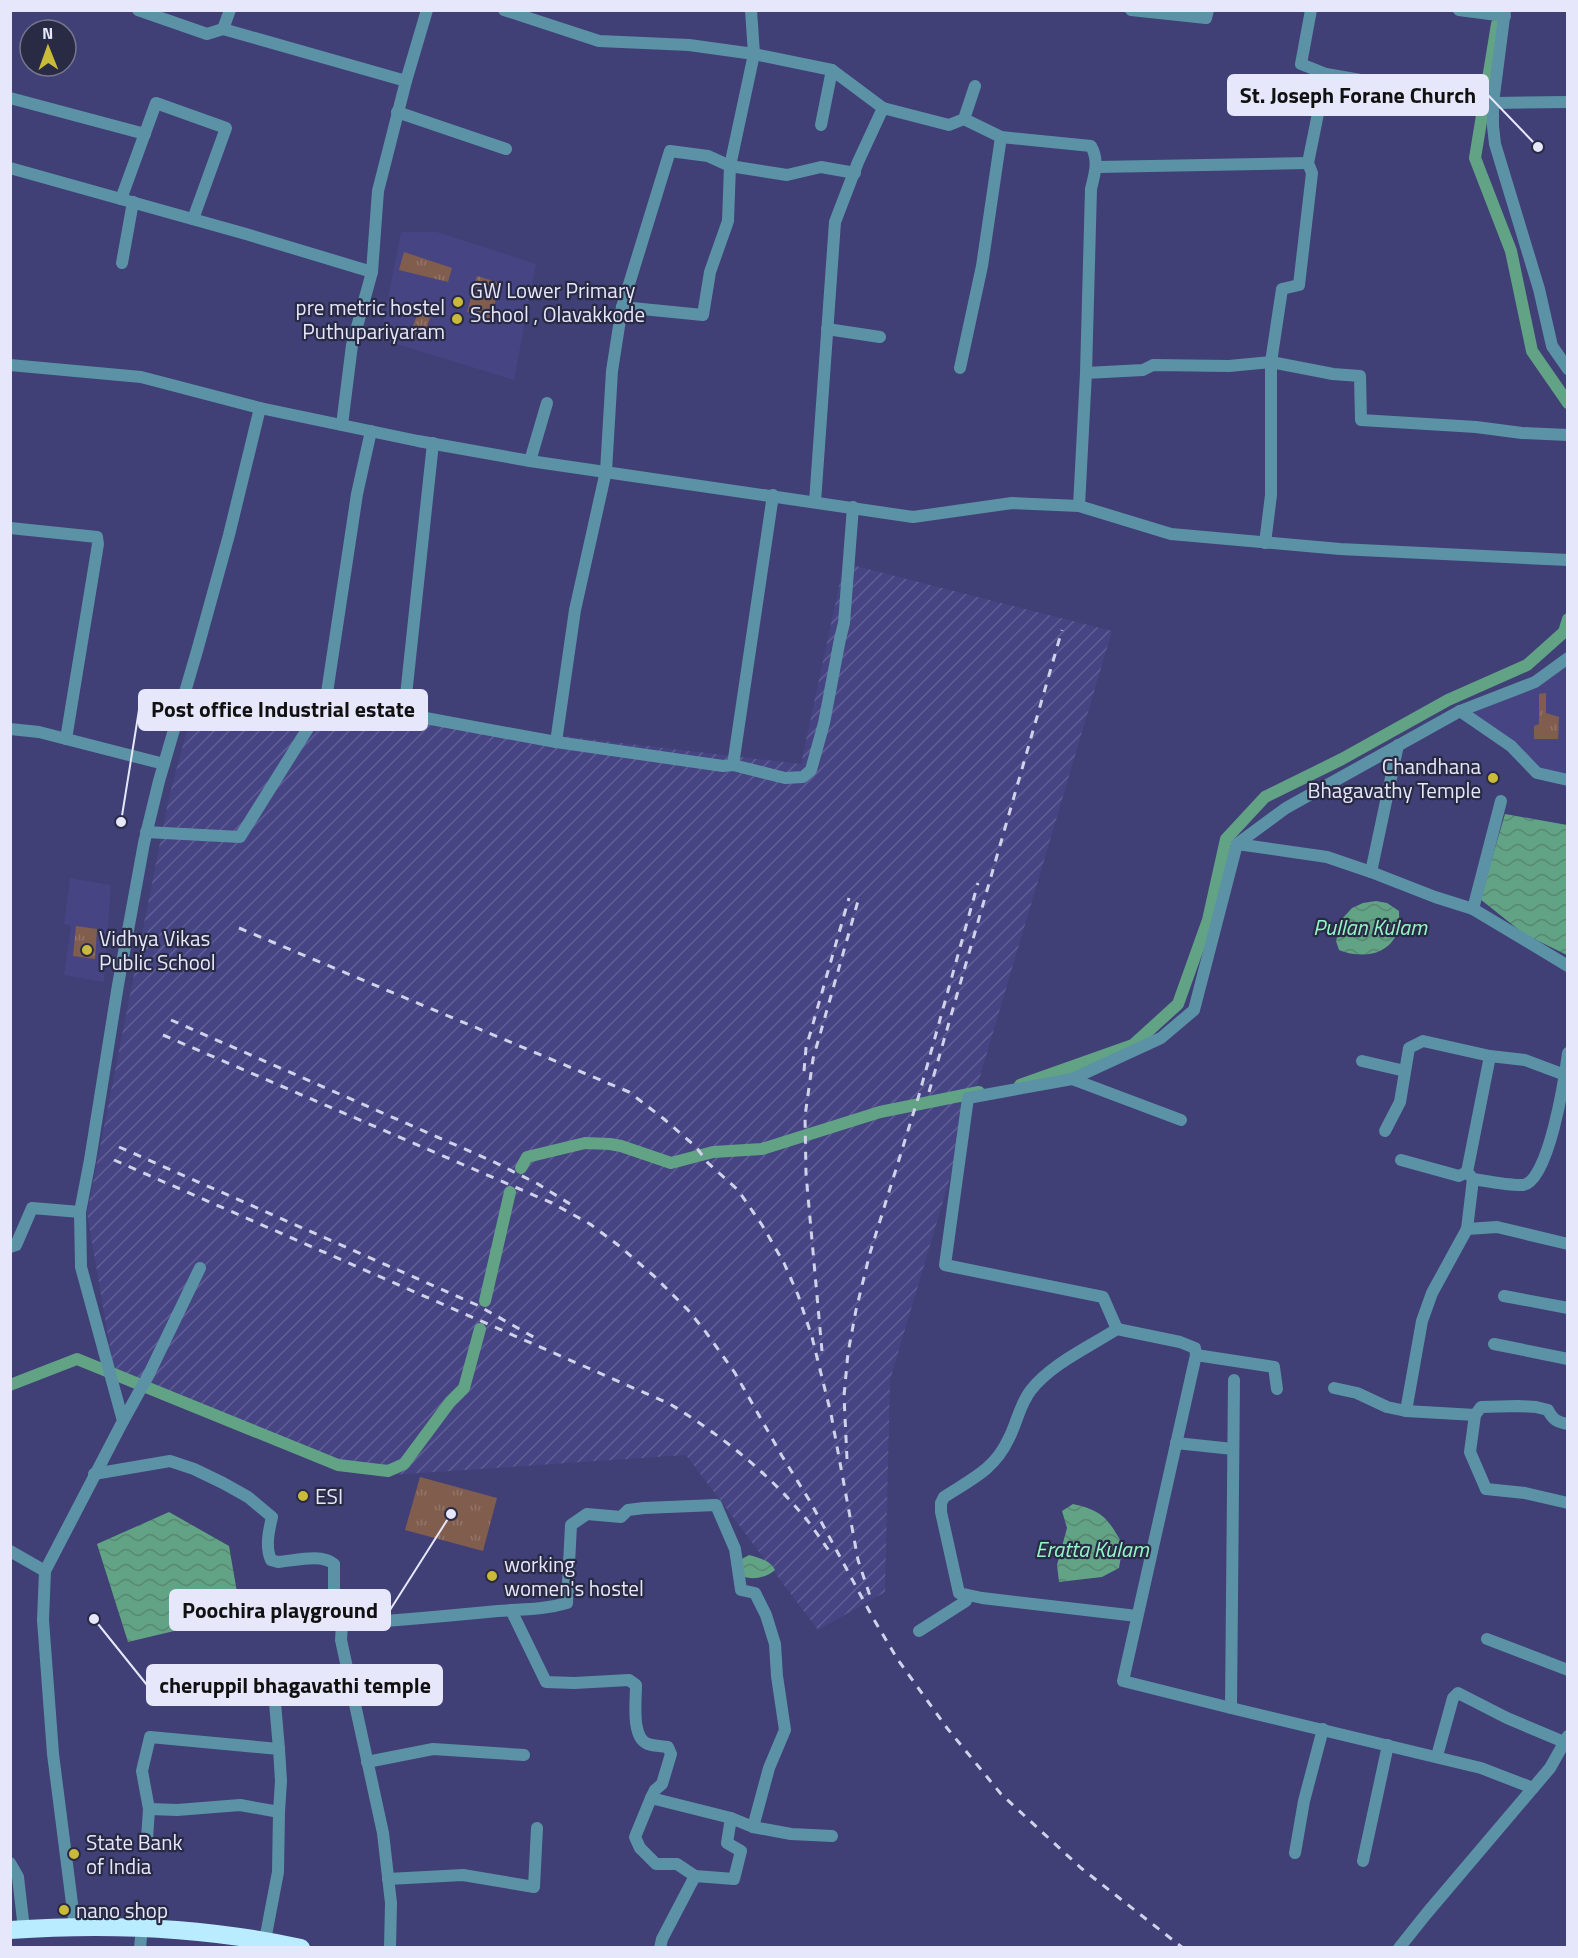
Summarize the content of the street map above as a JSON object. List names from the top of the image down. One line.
{"water":["Pullan Kulam","Eratta Kulam"],"places":["St. Joseph Forane Church","GW Lower Primary School , Olavakkode","pre metric hostel Puthupariyaram","Chandhana Bhagavathy Temple","Post office Industrial estate","Vidhya Vikas Public School","ESI","Poochira playground","working women's hostel","cheruppil bhagavathi temple","State Bank of India","nano shop"],"north":"top"}
